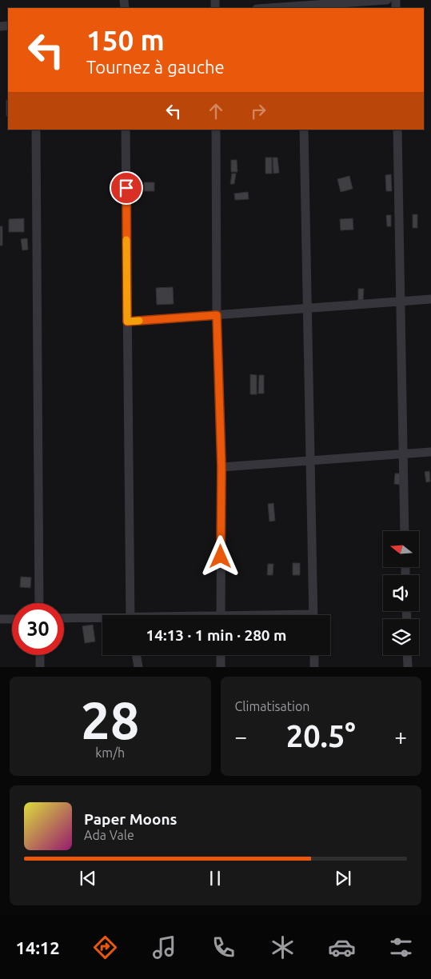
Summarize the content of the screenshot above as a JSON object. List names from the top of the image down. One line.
{"north":"left","page":{"turn":["150 m","Tournez à gauche"],"limit":"30","trip":"14:13 · 1 min · 280 m","tile":[["28","km/h"],"Climatisation"],"heat":["−","20.5°","+"],"song":["Paper Moons","Ada Vale"],"tabs":"14:12"}}
